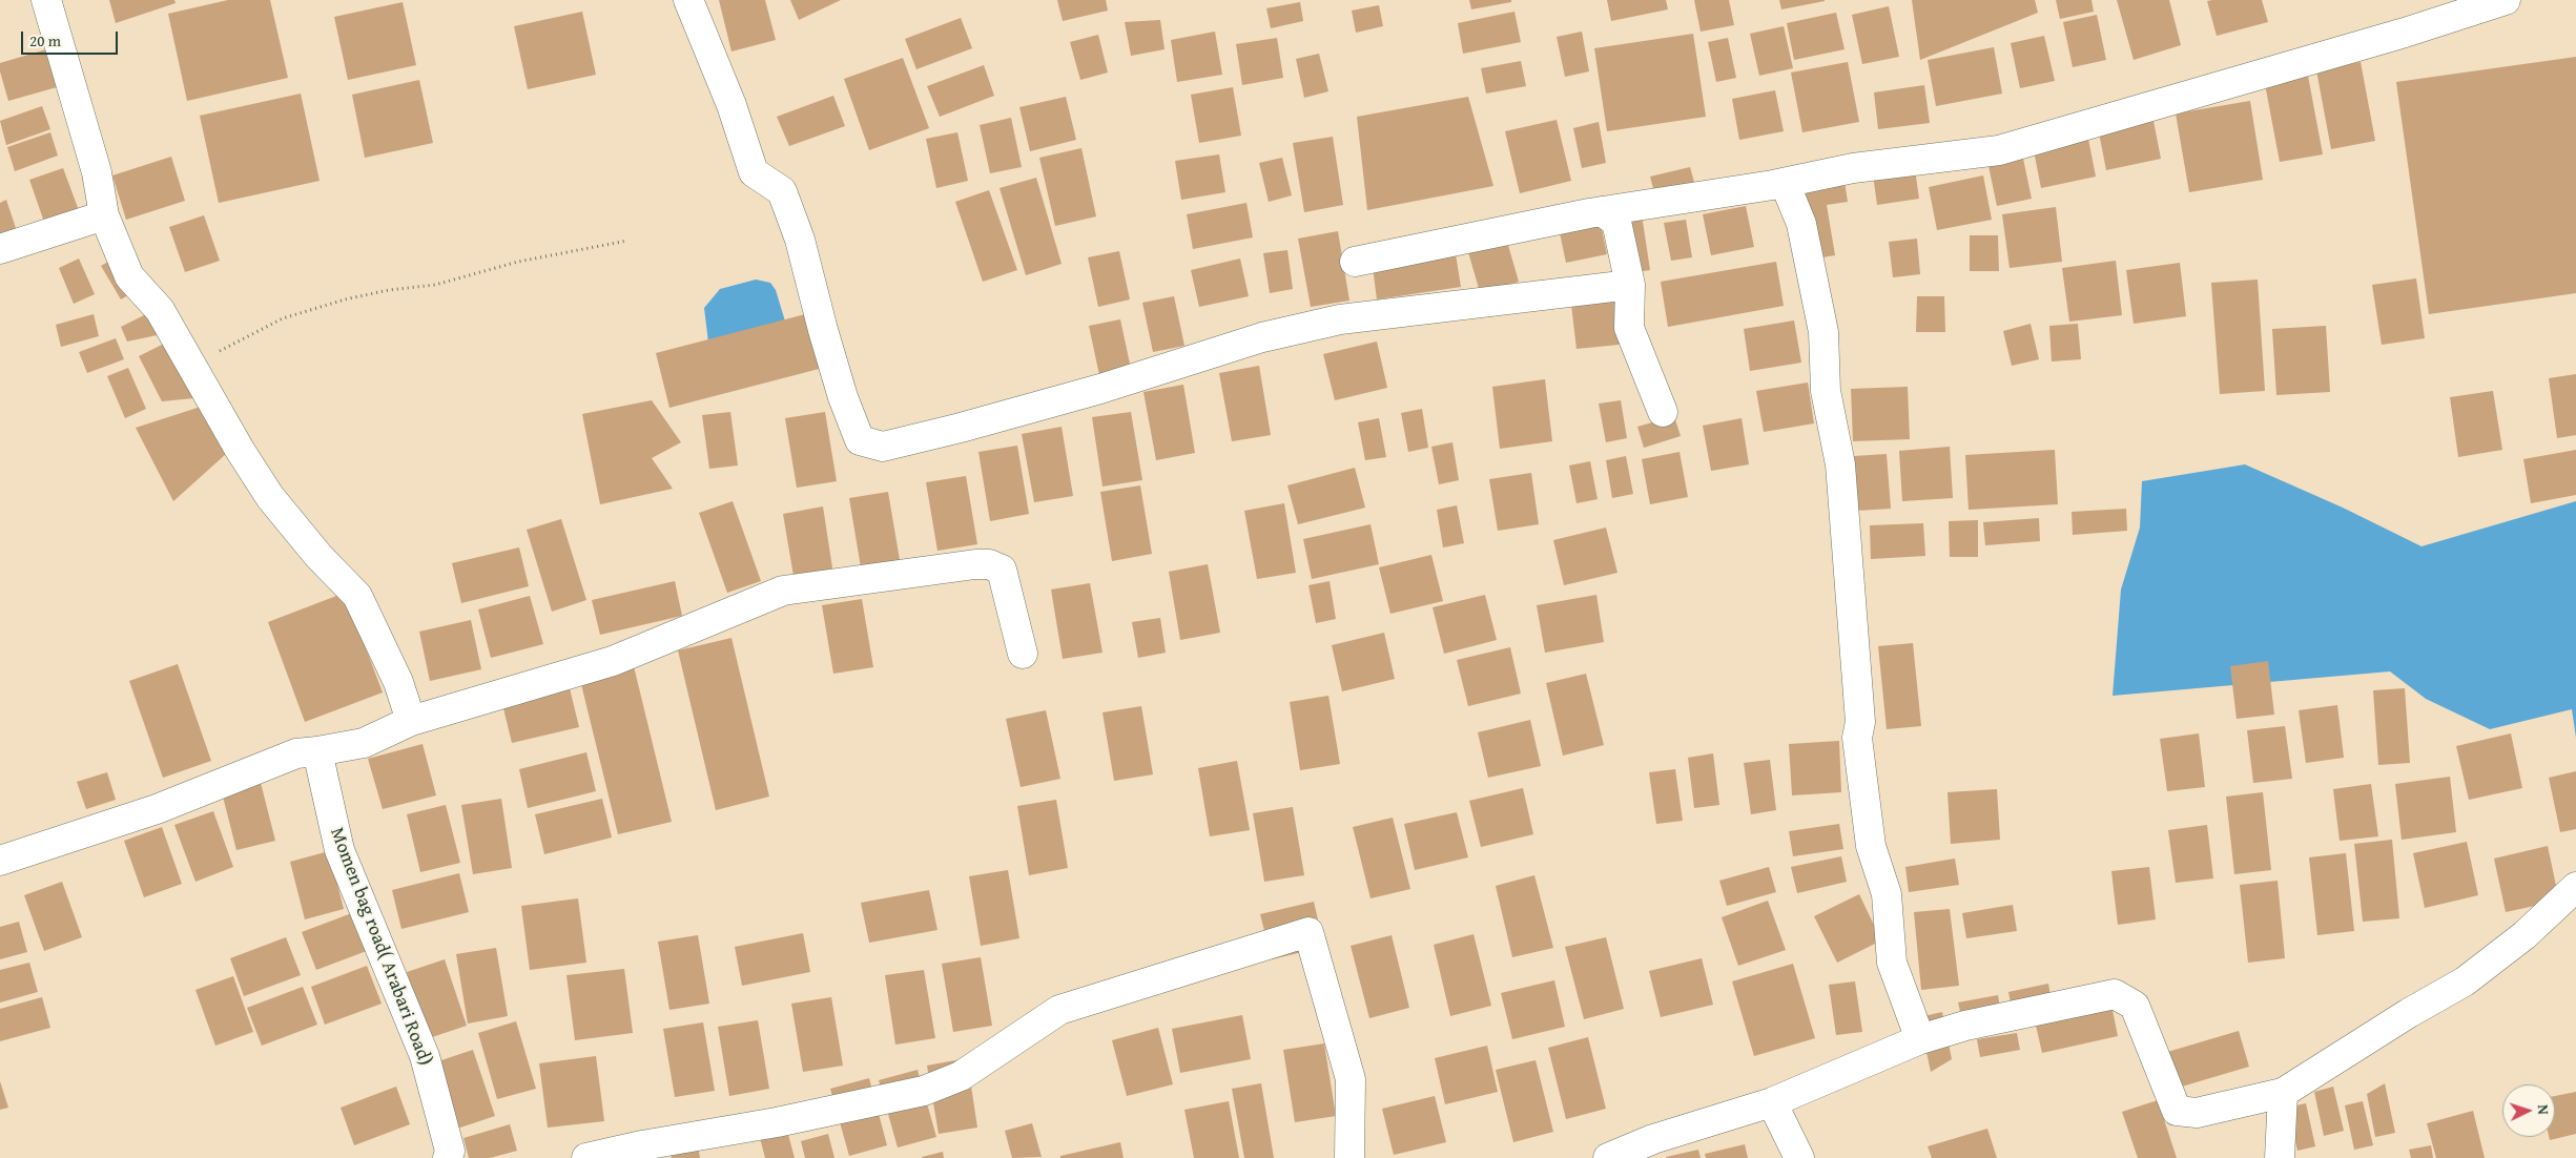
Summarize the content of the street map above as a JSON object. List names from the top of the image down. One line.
{"streets":{"street":["Momen bag road( Arabari Road)"]},"scale_bar":"20 m","north":"right"}
